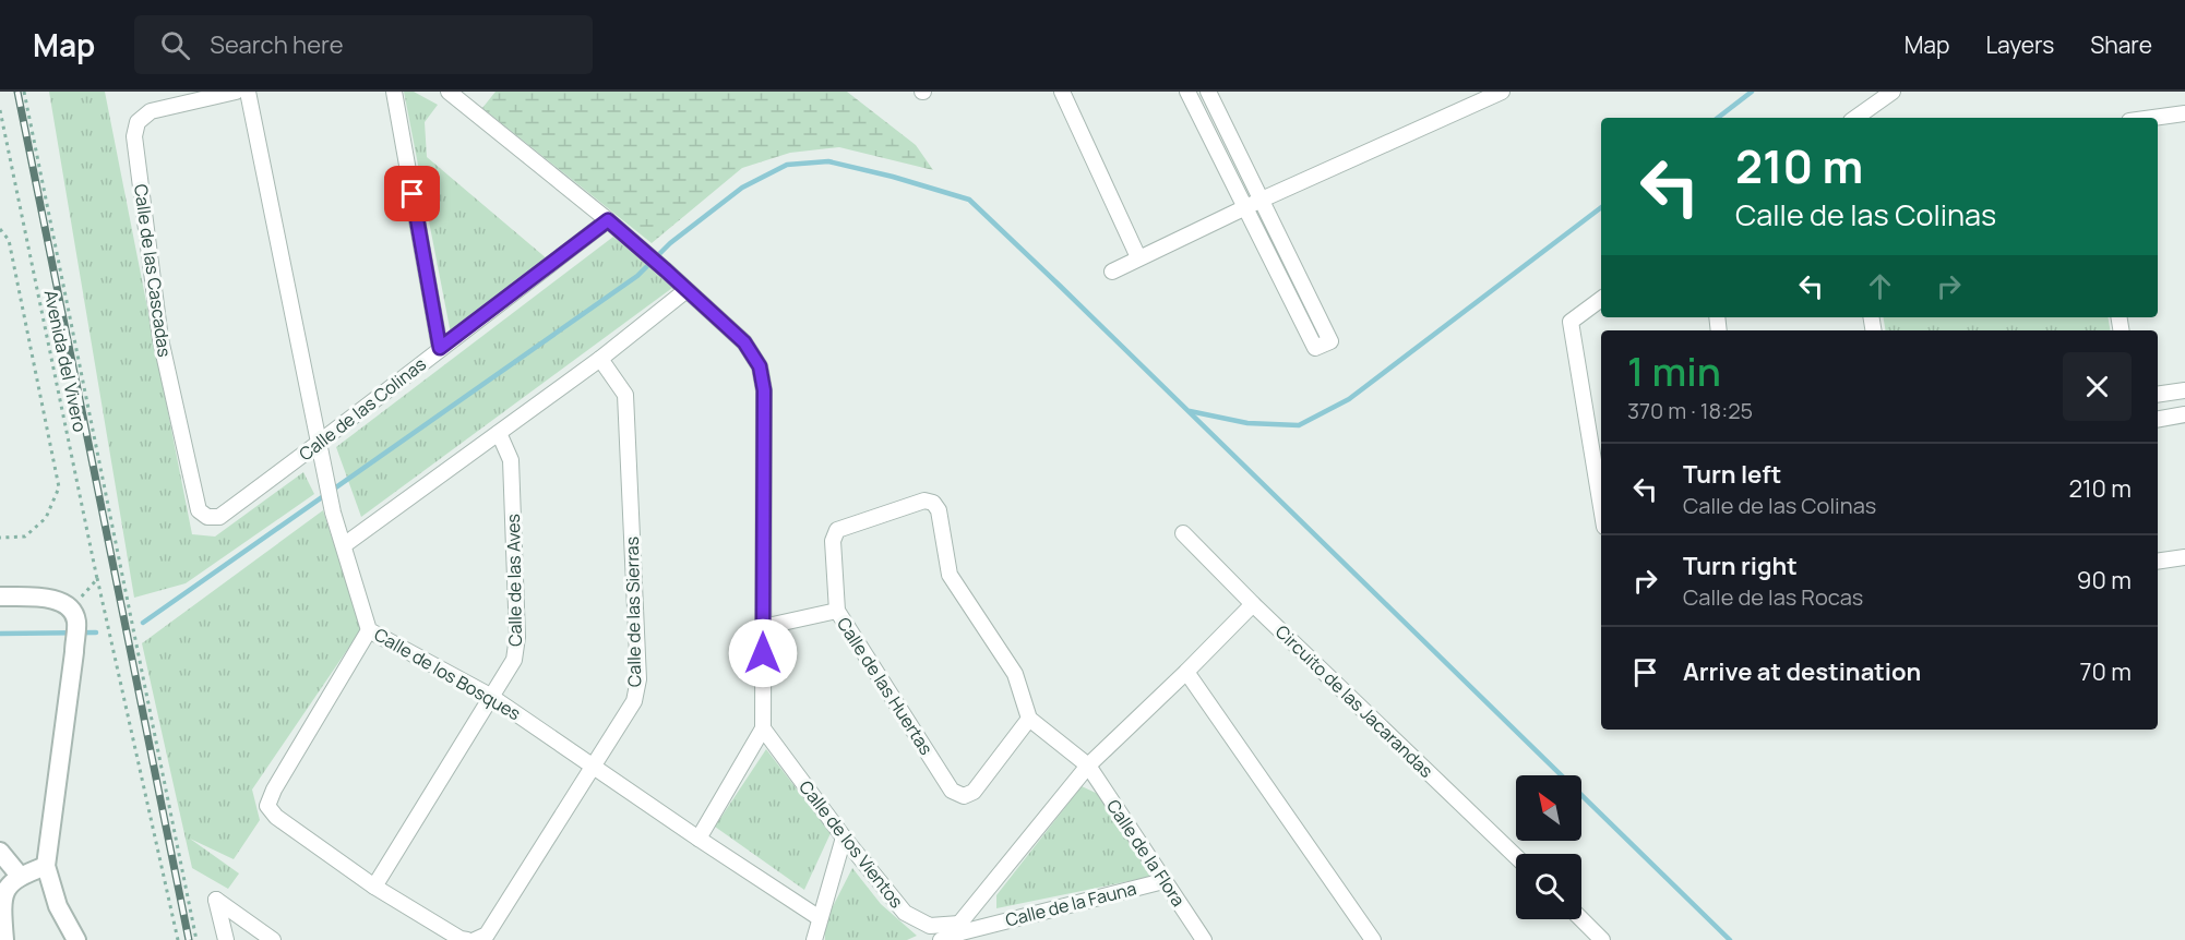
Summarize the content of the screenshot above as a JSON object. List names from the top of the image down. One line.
{"streets":{"street":["Calle de las Cascadas","Calle de las Colinas","Calle de las Aves","Calle de las Sierras","Calle de los Bosques","Calle de las Huertas","Circuito de las Jacarandas","Calle de los Vientos","Calle de la Flora","Calle de la Fauna"],"path":["Avenida del Vivero"]},"crossings":[["Calle de las Cascadas","Calle de las Colinas"],["Calle de las Colinas","Calle de los Bosques"],["Calle de las Aves","Calle de los Bosques"],["Calle de las Sierras","Calle de los Bosques"],["Calle de los Vientos","Calle de la Fauna"],["Calle de la Flora","Calle de la Fauna"]],"north":"top left","page":{"header":"Map","search":"Search here","nav":["Map","Layers","Share"],"turn":["210 m","Calle de las Colinas"],"heading":["1 min","370 m · 18:25"],"list":[{"name":"Turn left","note":"Calle de las Colinas","value":"210 m"},{"name":"Turn right","note":"Calle de las Rocas","value":"90 m"},{"name":"Arrive at destination","value":"70 m"}]}}
